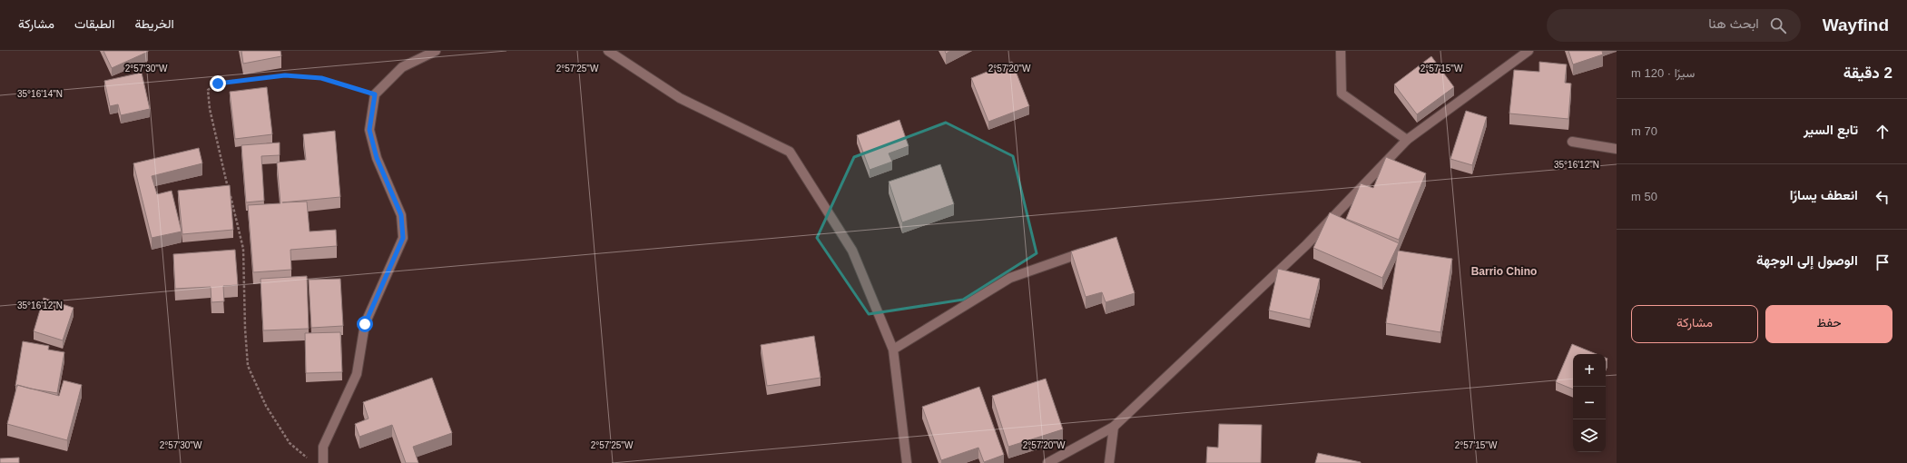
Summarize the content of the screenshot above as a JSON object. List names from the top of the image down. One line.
{"districts":["Barrio Chino"],"page":{"header":"Wayfind","search":"ابحث هنا","nav":["الخريطة","الطبقات","مشاركة"],"heading":["2 دقيقة","سيرًا · 120 m"],"list":[["تابع السير","70 m"],["انعطف يسارًا","50 m"],"الوصول إلى الوجهة"],"buttons":["حفظ","مشاركة"],"map_buttons":["+","−"]},"coordinates":["2°57'30\"W","2°57'25\"W","2°57'20\"W","2°57'15\"W","35°16'14\"N","35°16'12\"N"]}
